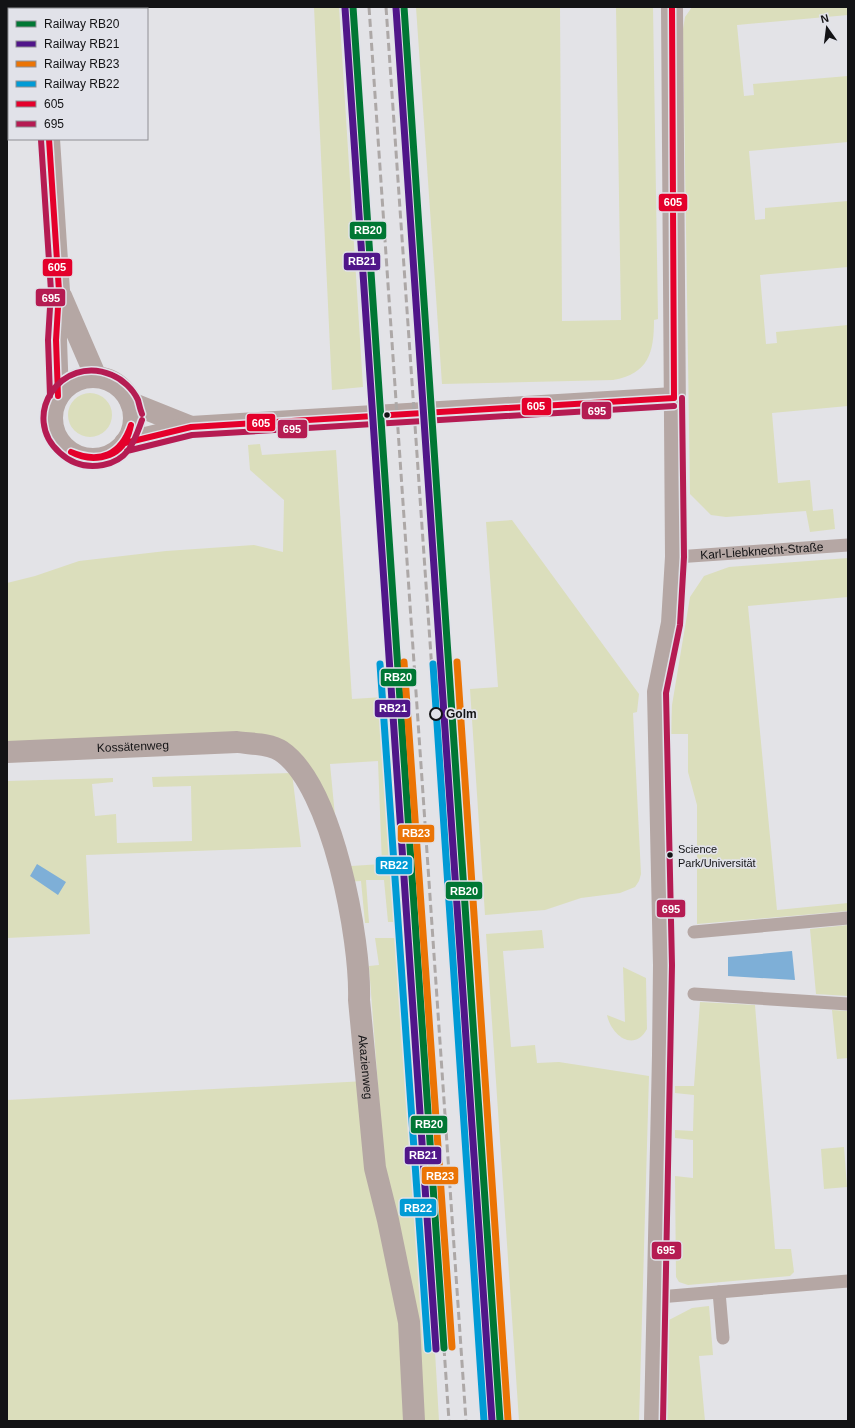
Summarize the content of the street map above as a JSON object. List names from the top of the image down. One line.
{"streets":{"street":["Kossätenweg","Akazienweg"],"lane":["Karl-Liebknecht-Straße"]},"crossings":[["Kossätenweg","Akazienweg"]],"places":["Golm","Science Park/Universität"],"lines":["rail line RB20","transit line 605","rail line RB21","transit line 695","rail line RB23","rail line RB22"],"legend":["Railway RB20","Railway RB21","Railway RB23","Railway RB22","605","695"],"north":"top"}
